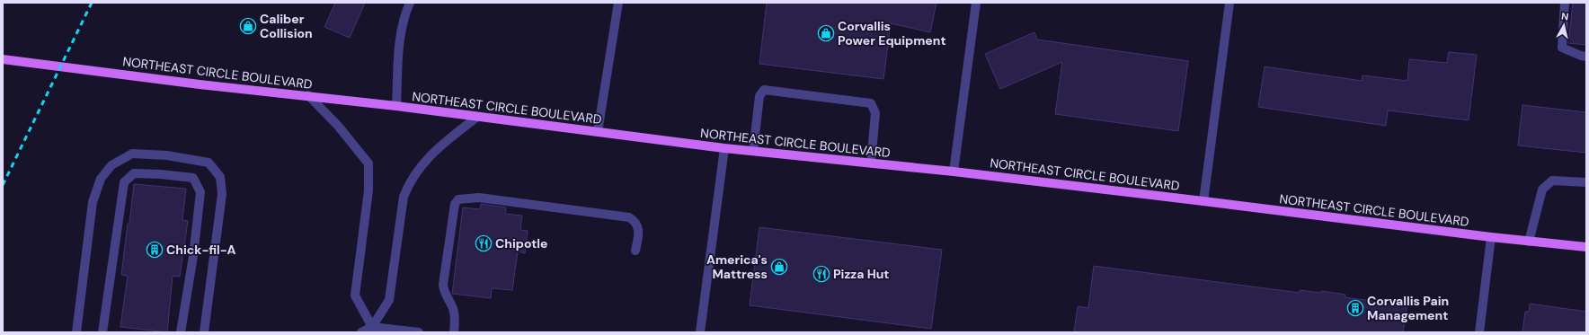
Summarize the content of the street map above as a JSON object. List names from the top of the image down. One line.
{"streets":{"main road":["NORTHEAST CIRCLE BOULEVARD"]},"places":{"shop":["Caliber Collision","Corvallis Power Equipment","America's Mattress"],"restaurant":["Chipotle","Pizza Hut"],"building":["Chick-fil-A","Corvallis Pain Management"]},"north":"top"}
